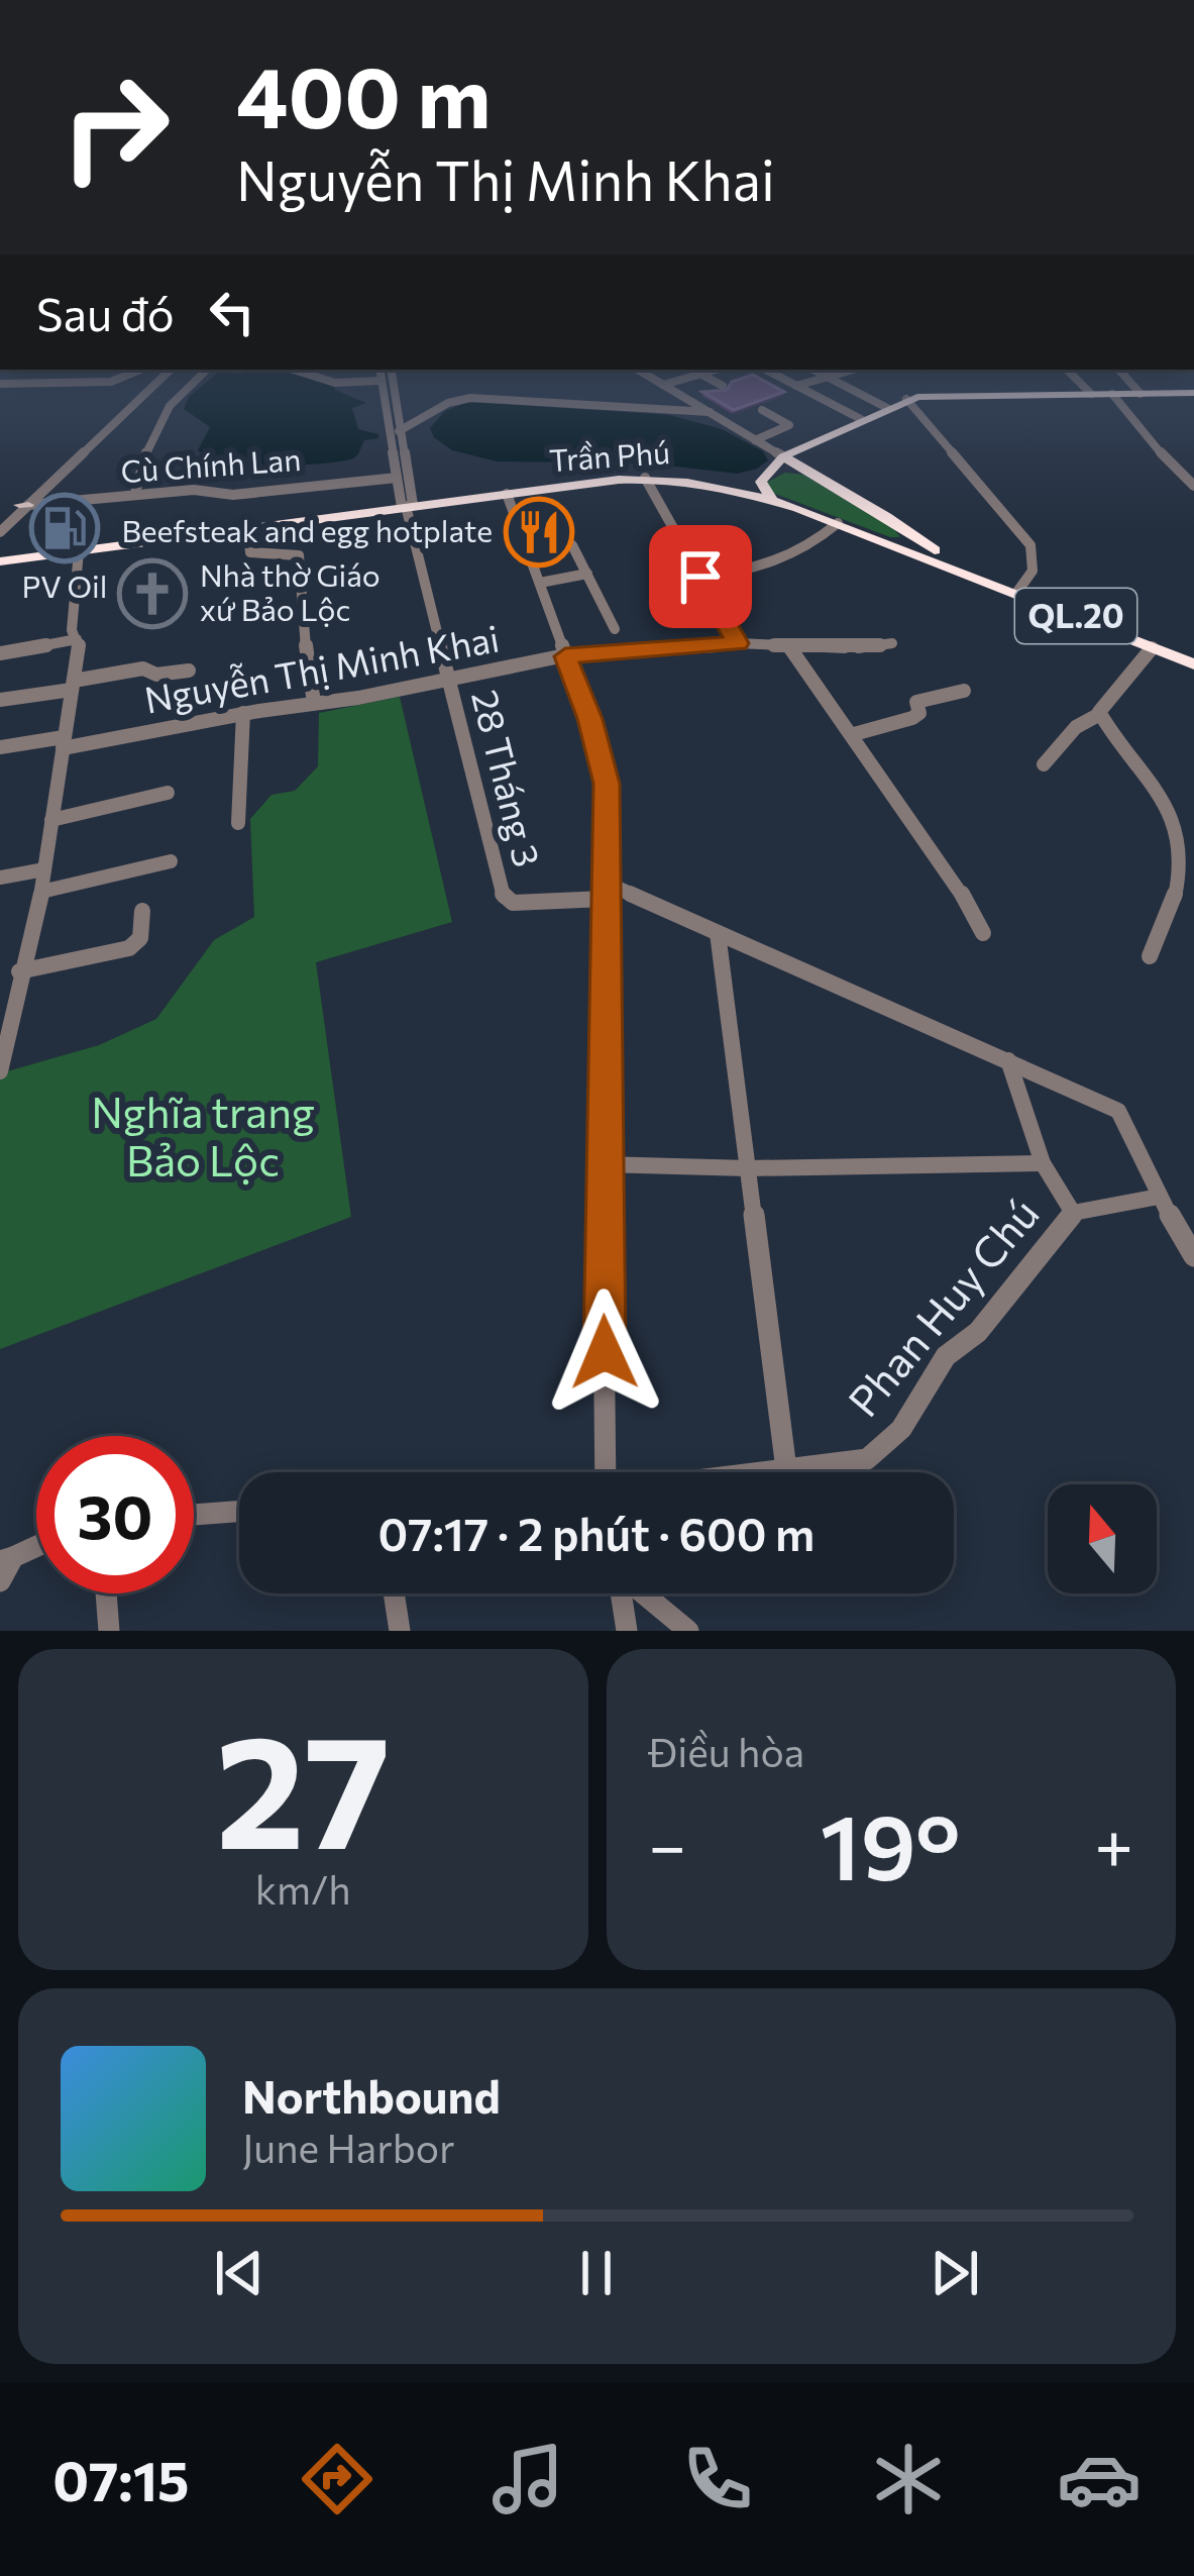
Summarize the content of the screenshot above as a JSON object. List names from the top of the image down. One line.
{"streets":{"highway":["Trần Phú","QL.20"],"street":["Cù Chính Lan","Nguyễn Thị Minh Khai","28 Tháng 3","Phan Huy Chú"]},"crossings":[["Trần Phú","QL.20"],["Trần Phú","28 Tháng 3"],["Nguyễn Thị Minh Khai","28 Tháng 3"]],"parks":["Nghĩa trang Bảo Lộc"],"places":{"fuel station":["PV Oil"],"restaurant":["Beefsteak and egg hotplate"],"church":["Nhà thờ Giáo xứ Bảo Lộc"]},"north":"top","page":{"turn":["400 m","Nguyễn Thị Minh Khai"],"then":"Sau đó","limit":"30","trip":"07:17 · 2 phút · 600 m","tile":[["27","km/h"],"Điều hòa"],"heat":["−","19°","+"],"song":["Northbound","June Harbor"],"tabs":"07:15"}}
